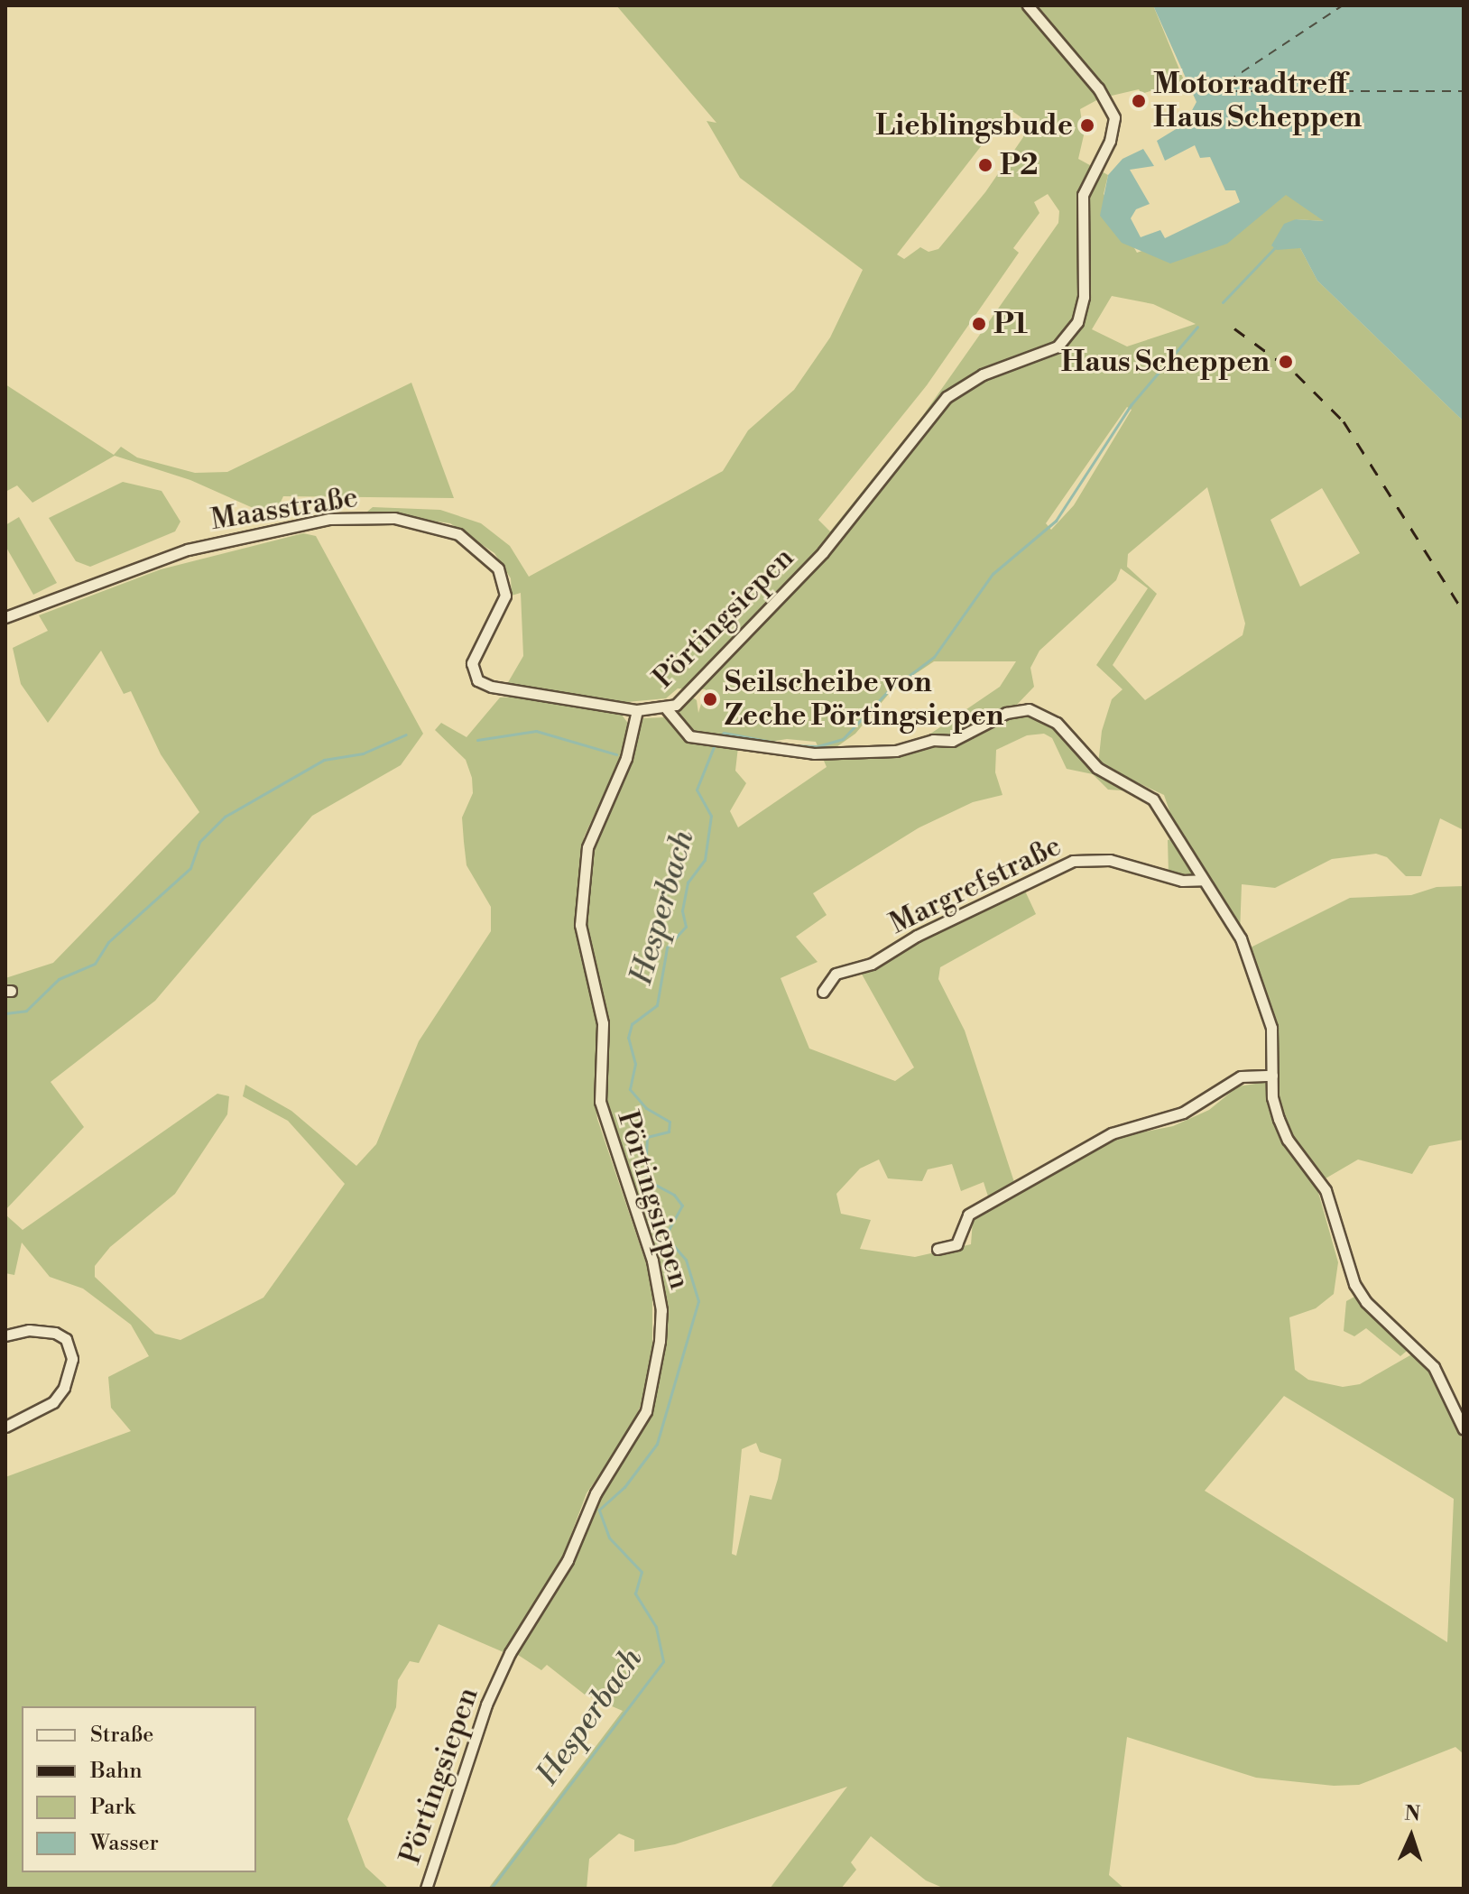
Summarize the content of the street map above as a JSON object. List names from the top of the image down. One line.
{"streets":{"street":["Maasstraße","Pörtingsiepen","Margrefstraße"]},"crossings":[["Maasstraße","Pörtingsiepen"]],"water":["Hesperbach"],"places":["Motorradtreff Haus Scheppen","Lieblingsbude","P2","P1","Haus Scheppen","Seilscheibe von Zeche Pörtingsiepen"],"legend":["Straße","Bahn","Park","Wasser"],"north":"top"}
